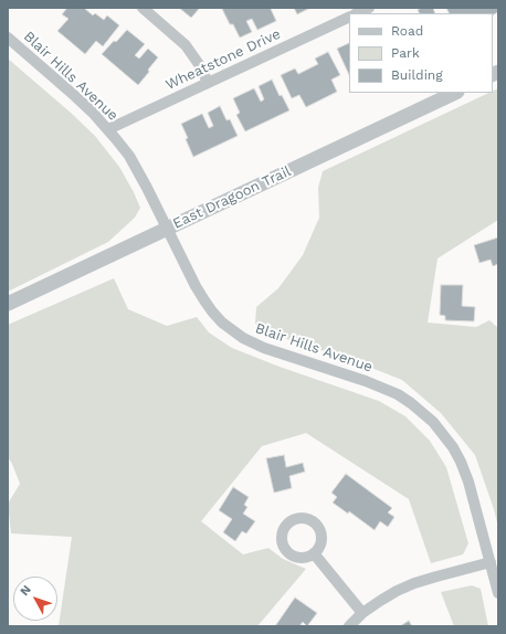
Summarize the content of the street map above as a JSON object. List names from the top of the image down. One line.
{"streets":{"street":["Wheatstone Drive","Blair Hills Avenue","East Dragoon Trail"]},"crossings":[["Wheatstone Drive","Blair Hills Avenue"],["Blair Hills Avenue","East Dragoon Trail"]],"legend":["Road","Park","Building"],"north":"top left"}
